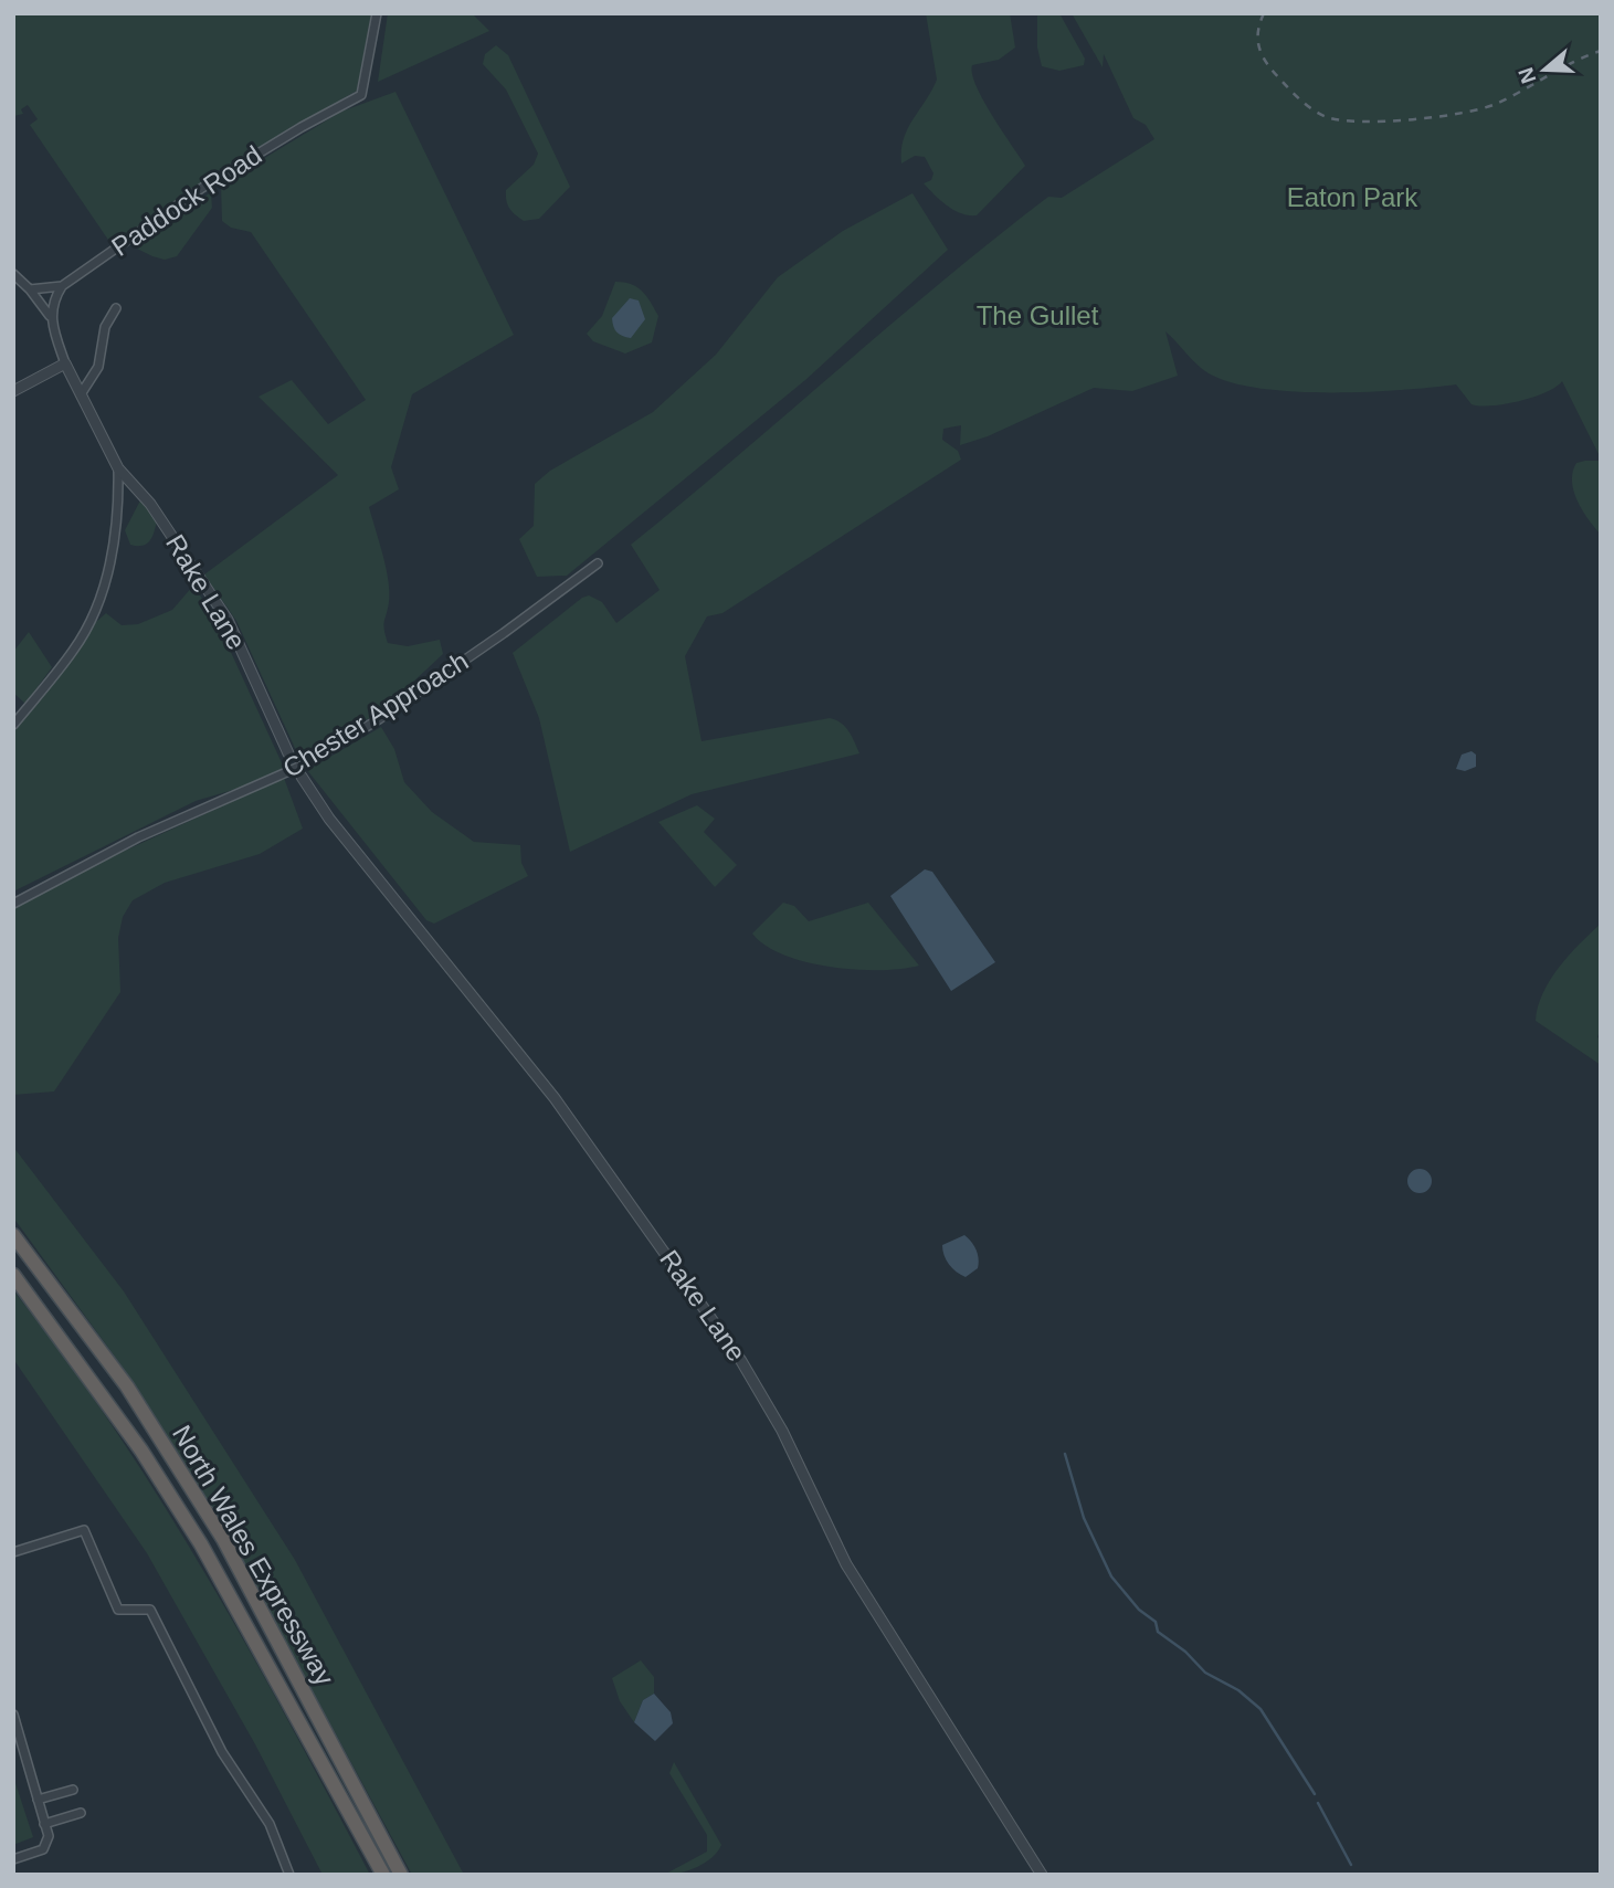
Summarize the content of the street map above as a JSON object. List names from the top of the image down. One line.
{"streets":{"highway":["North Wales Expressway"],"street":["Paddock Road","Rake Lane","Chester Approach"]},"parks":["Eaton Park","The Gullet"],"north":"left"}
